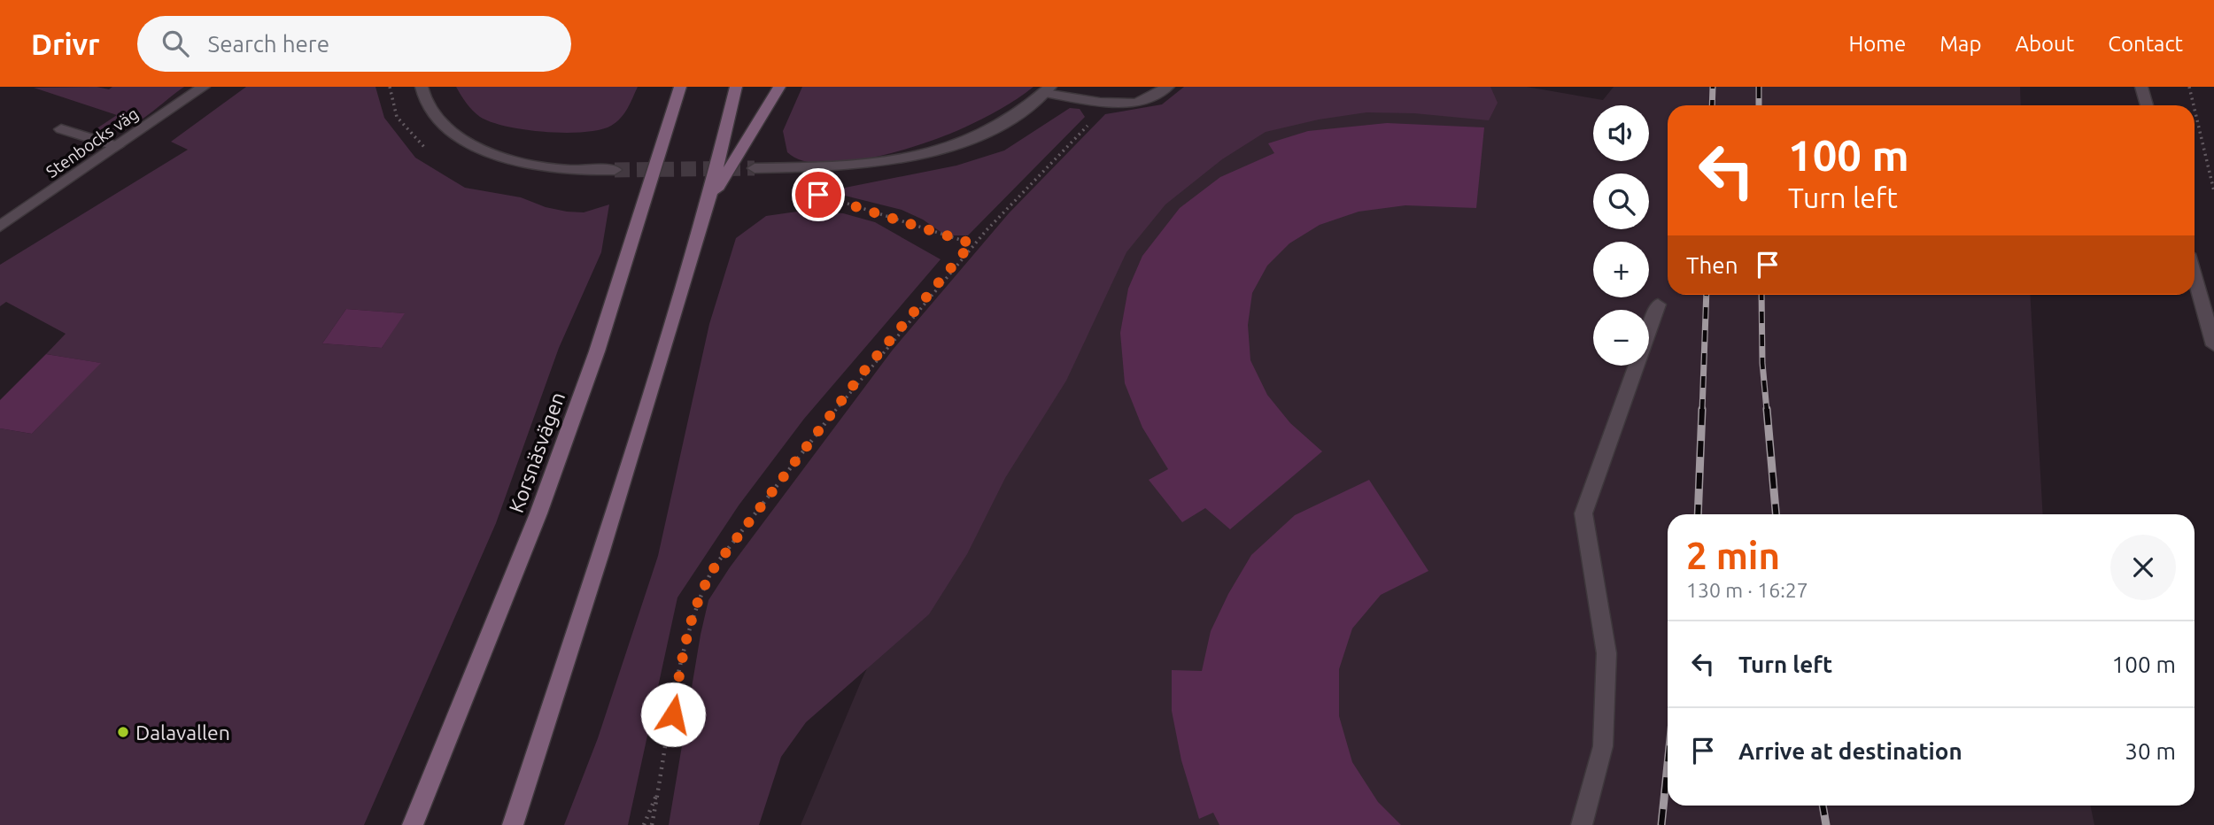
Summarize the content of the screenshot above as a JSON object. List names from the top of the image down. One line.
{"streets":{"main road":["Korsnäsvägen"],"street":["Stenbocks väg"]},"places":["Dalavallen"],"page":{"header":"Drivr","search":"Search here","nav":["Home","Map","About","Contact"],"map_buttons":["+","−"],"turn":["100 m","Turn left"],"then":"Then","heading":["2 min","130 m · 16:27"],"list":[{"name":"Turn left","value":"100 m"},{"name":"Arrive at destination","value":"30 m"}]}}
